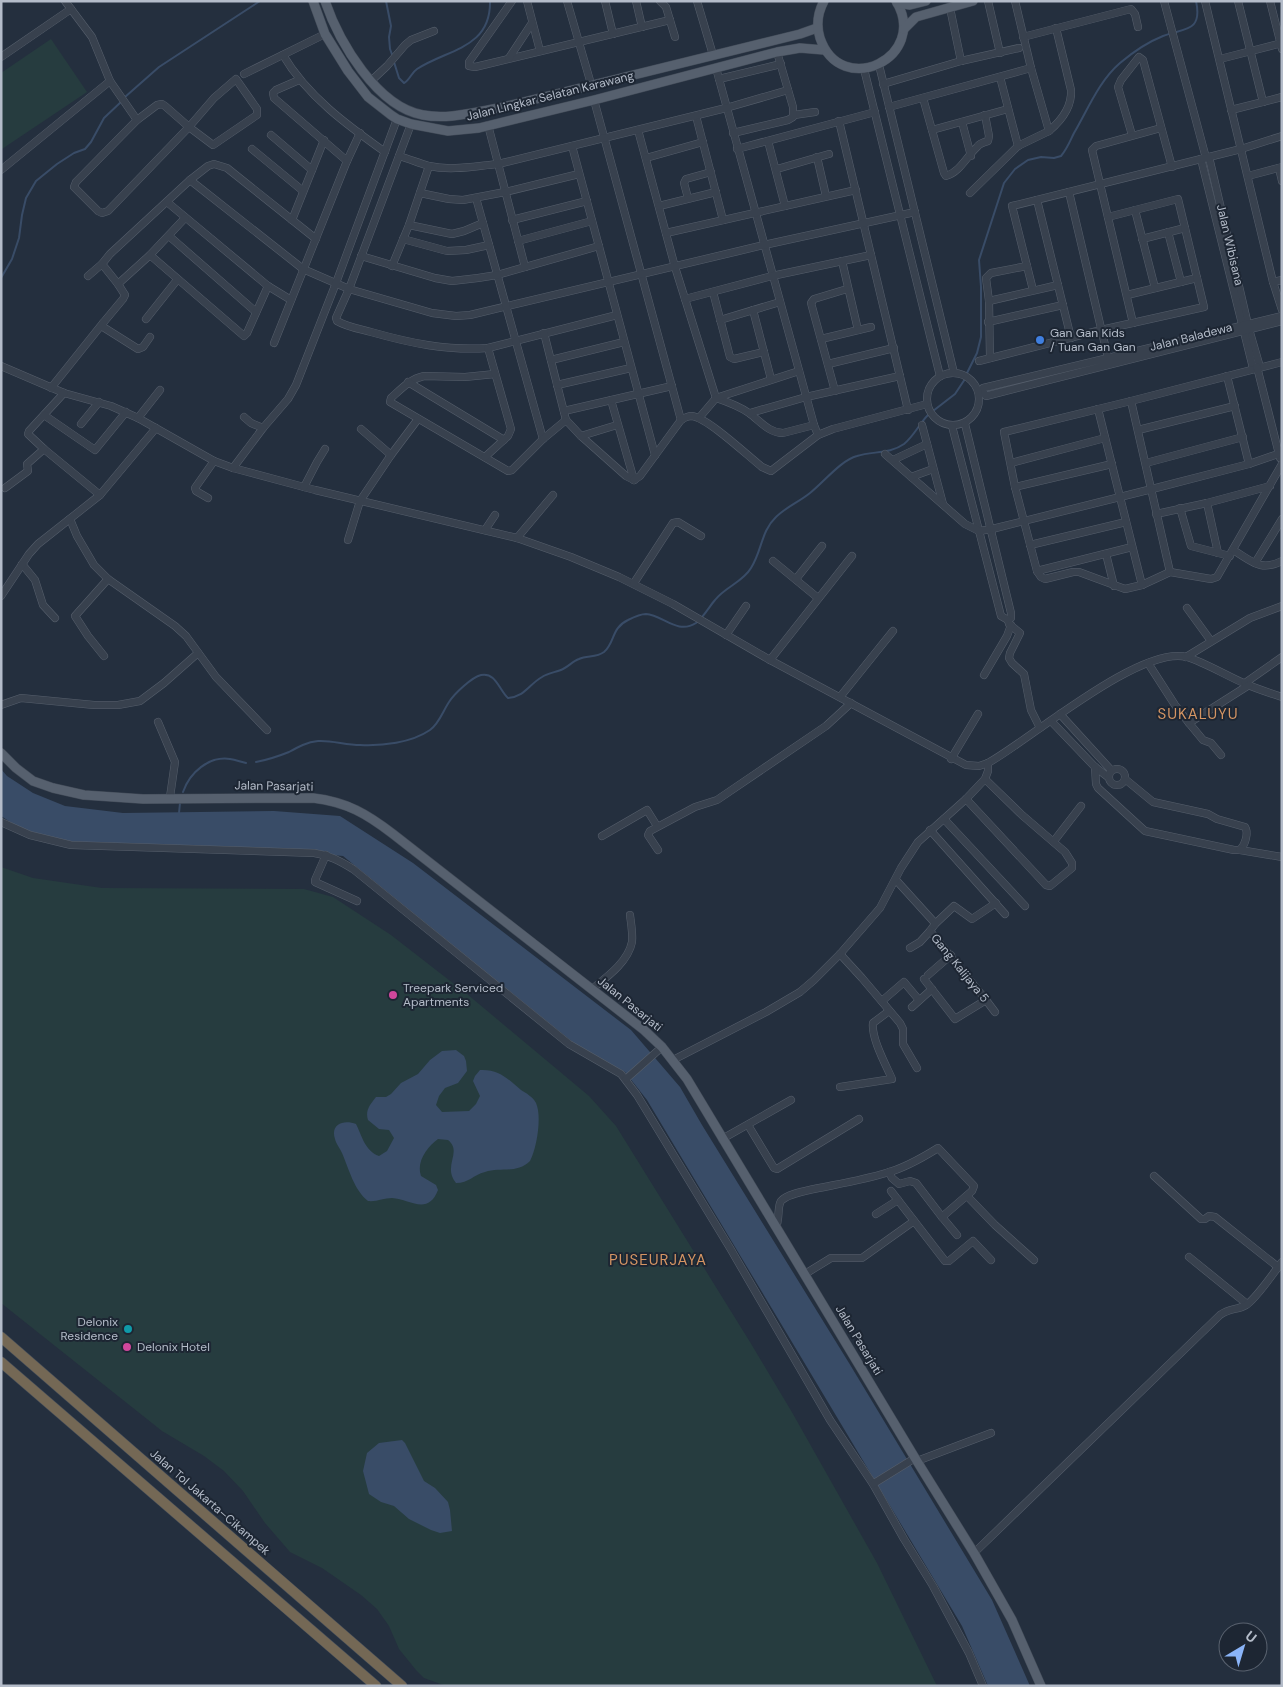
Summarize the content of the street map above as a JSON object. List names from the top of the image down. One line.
{"streets":{"highway":["Jalan Tol Jakarta–Cikampek"],"main road":["Jalan Lingkar Selatan Karawang","Jalan Pasarjati"],"street":["Jalan Wibisana","Jalan Baladewa","Gang Kalijaya 5"]},"crossings":[["Jalan Wibisana","Jalan Baladewa"]],"districts":["SUKALUYU","PUSEURJAYA"],"places":["Gan Gan Kids / Tuan Gan Gan","Treepark Serviced Apartments","Delonix Residence","Delonix Hotel"],"north":"top right"}
